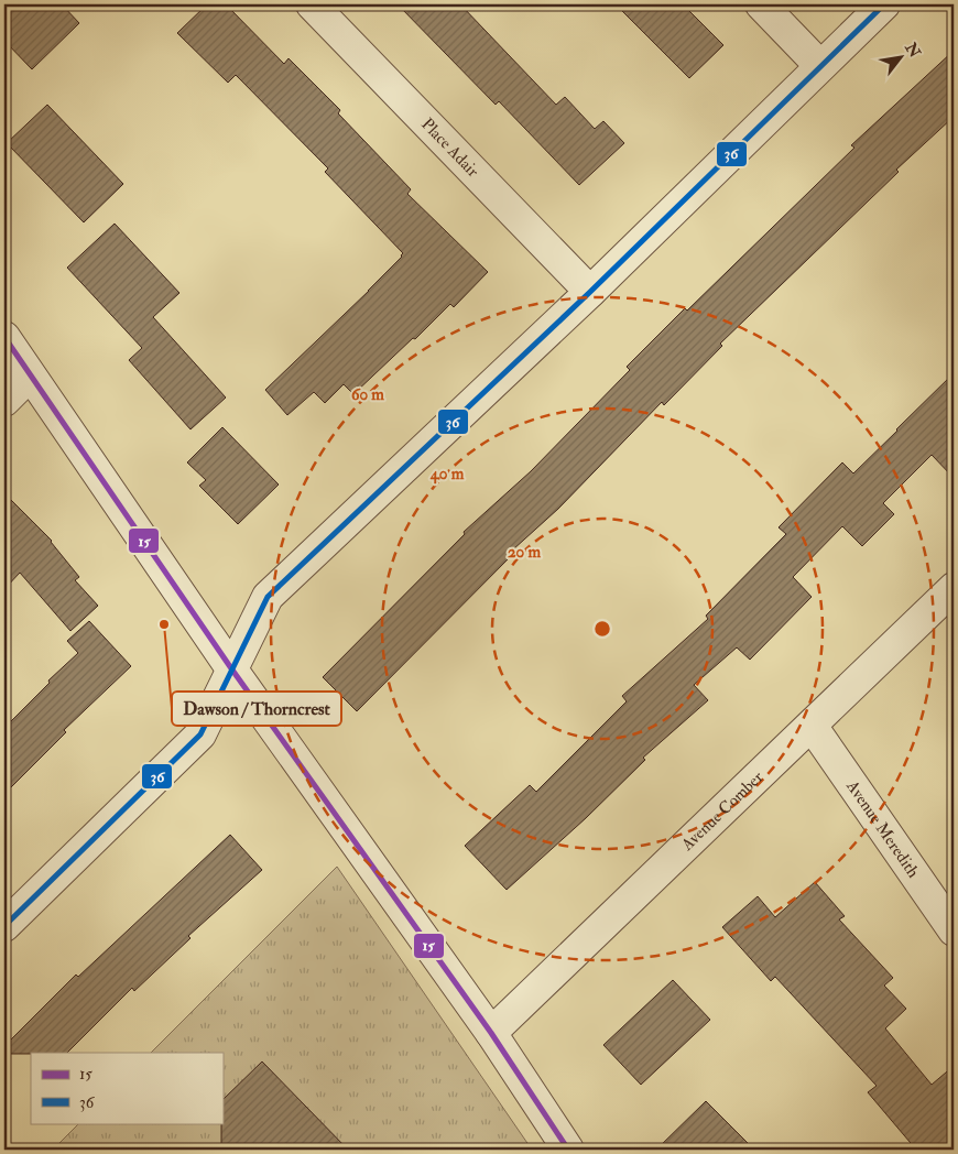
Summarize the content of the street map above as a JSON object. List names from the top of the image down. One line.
{"streets":{"street":["Place Adair","Avenue Comber","Avenue Meredith"]},"crossings":[["Avenue Comber","Avenue Meredith"]],"places":["Dawson / Thorncrest"],"lines":["transit line 36","transit line 15"],"legend":["15","36"],"north":"top right","rings":["60 m","40 m","20 m"]}
